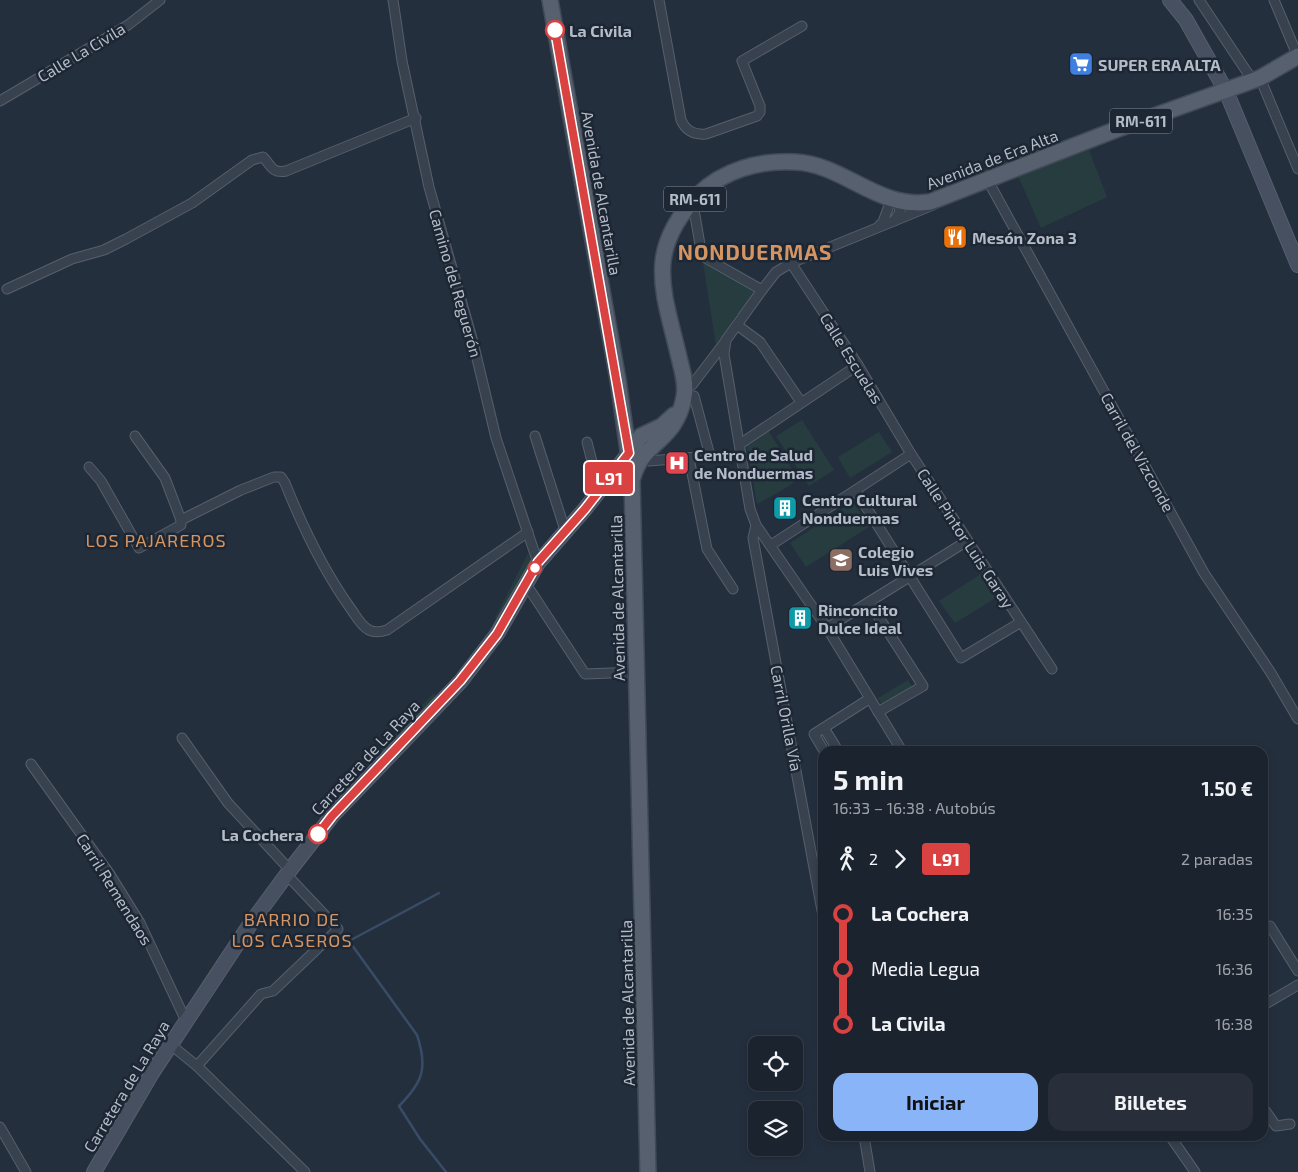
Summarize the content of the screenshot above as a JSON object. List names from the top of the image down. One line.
{"streets":{"main road":["RM-611","Avenida de Era Alta","Avenida de Alcantarilla","Carretera de La Raya"],"street":["Calle La Civila","Camino del Reguerón","Calle Escuelas","Carril del Vizconde","Calle Pintor Luis Garay","Carril Orilla Vía","Carril Remendaos"]},"crossings":[["RM-611","Avenida de Era Alta"],["Avenida de Era Alta","Avenida de Alcantarilla"],["Avenida de Era Alta","Carril del Vizconde"],["Avenida de Era Alta","Carretera de La Raya"],["Avenida de Alcantarilla","Carretera de La Raya"],["Camino del Reguerón","Carretera de La Raya"],["Calle Escuelas","Calle Pintor Luis Garay"],["Carretera de La Raya","Carril Remendaos"]],"districts":["NONDUERMAS","LOS PAJAREROS","BARRIO DE LOS CASEROS"],"places":{"other":["La Civila","La Cochera"],"supermarket":["SUPER ERA ALTA"],"restaurant":["Mesón Zona 3"],"hospital":["Centro de Salud de Nonduermas"],"building":["Centro Cultural Nonduermas","Rinconcito Dulce Ideal"],"school or university":["Colegio Luis Vives"]},"lines":["bus line L91"],"page":{"on_map":"L91","heading":["5 min","16:33 – 16:38 · Autobús","1.50 €"],"legs":["2","L91","2 paradas"],"list":[{"name":"La Cochera","value":"16:35"},{"name":"Media Legua","value":"16:36"},{"name":"La Civila","value":"16:38"}],"buttons":["Iniciar","Billetes"]}}
